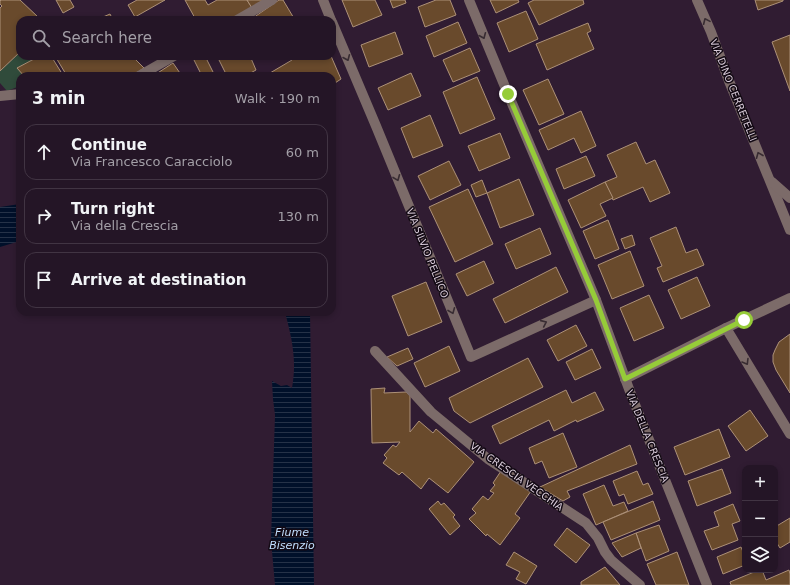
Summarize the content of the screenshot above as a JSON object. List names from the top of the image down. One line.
{"streets":{"street":["VIA DINO CERRETELLI","VIA SILVIO PELLICO","VIA DELLA CRESCIA","VIA CRESCIA VECCHIA"]},"crossings":[["VIA SILVIO PELLICO","VIA DELLA CRESCIA"]],"one_way":["VIA DINO CERRETELLI","VIA DELLA CRESCIA"],"water":["Fiume Bisenzio"],"page":{"search":"Search here","heading":["3 min","Walk · 190 m"],"list":[["Continue","Via Francesco Caracciolo","60 m"],["Turn right","Via della Crescia","130 m"],"Arrive at destination"],"map_buttons":["+","−"]}}
